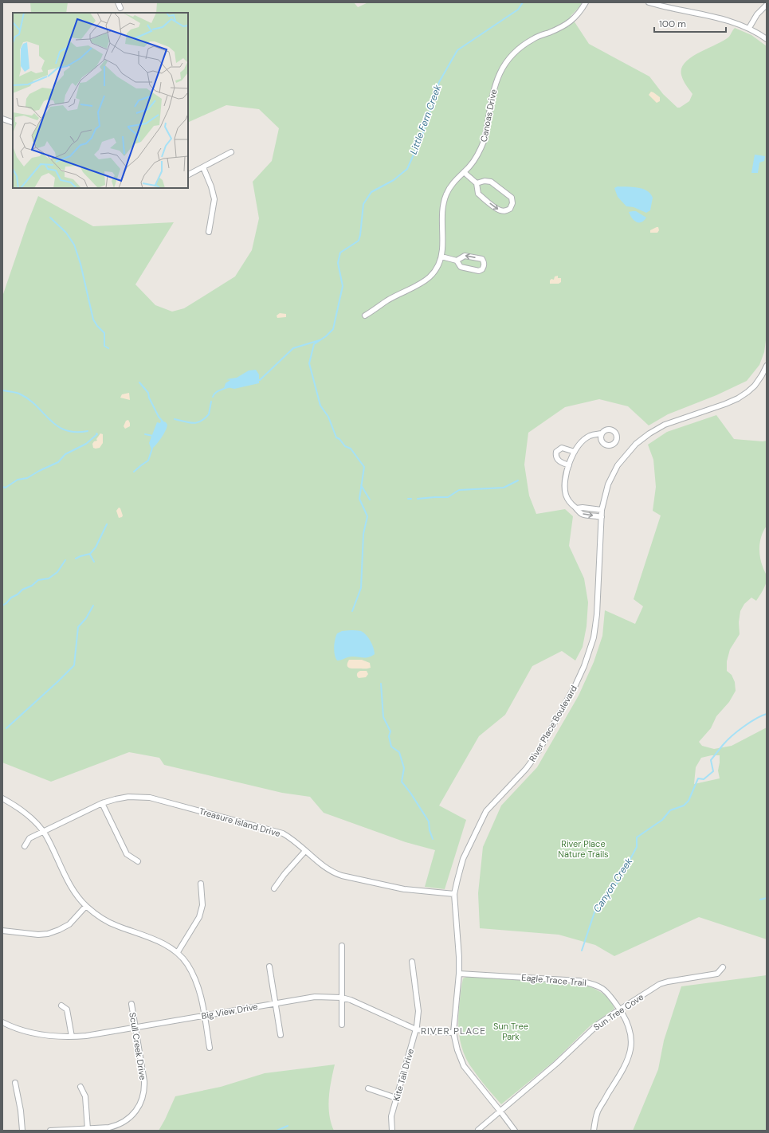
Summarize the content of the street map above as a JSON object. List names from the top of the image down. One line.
{"streets":{"street":["Canoas Drive","River Place Boulevard","Treasure Island Drive","Eagle Trace Trail","Big View Drive","Sun Tree Cove","Scull Creek Drive","Kite Tail Drive"]},"crossings":[["River Place Boulevard","Treasure Island Drive"],["River Place Boulevard","Eagle Trace Trail"],["River Place Boulevard","Big View Drive"],["River Place Boulevard","Sun Tree Cove"],["Eagle Trace Trail","Sun Tree Cove"],["Big View Drive","Scull Creek Drive"],["Big View Drive","Kite Tail Drive"]],"districts":["RIVER PLACE"],"water":["Little Fern Creek","Canyon Creek"],"parks":["River Place Nature Trails","Sun Tree Park"],"scale_bar":"100 m"}
